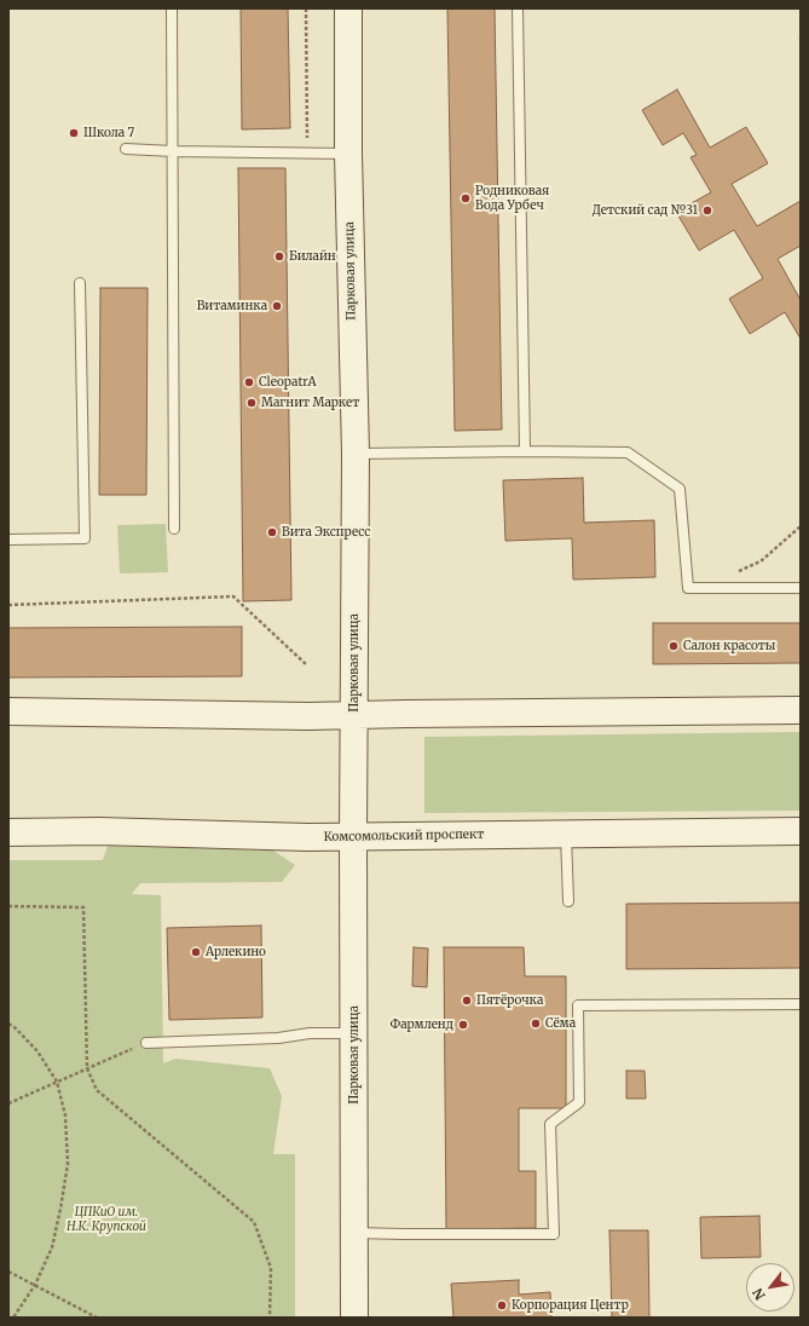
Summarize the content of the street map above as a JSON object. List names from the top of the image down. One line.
{"streets":{"main road":["Парковая улица","Комсомольский проспект"]},"crossings":[["Парковая улица","Комсомольский проспект"]],"parks":["ЦПКиО им. Н.К. Крупской"],"places":["Школа 7","Родниковая Вода Урбеч","Детский сад №31","Билайн","Витаминка","CleopatrA","Магнит Маркет","Вита Экспресс","Салон красоты","Арлекино","Пятёрочка","Сёма","Фармленд","Корпорация Центр"],"north":"bottom left"}
